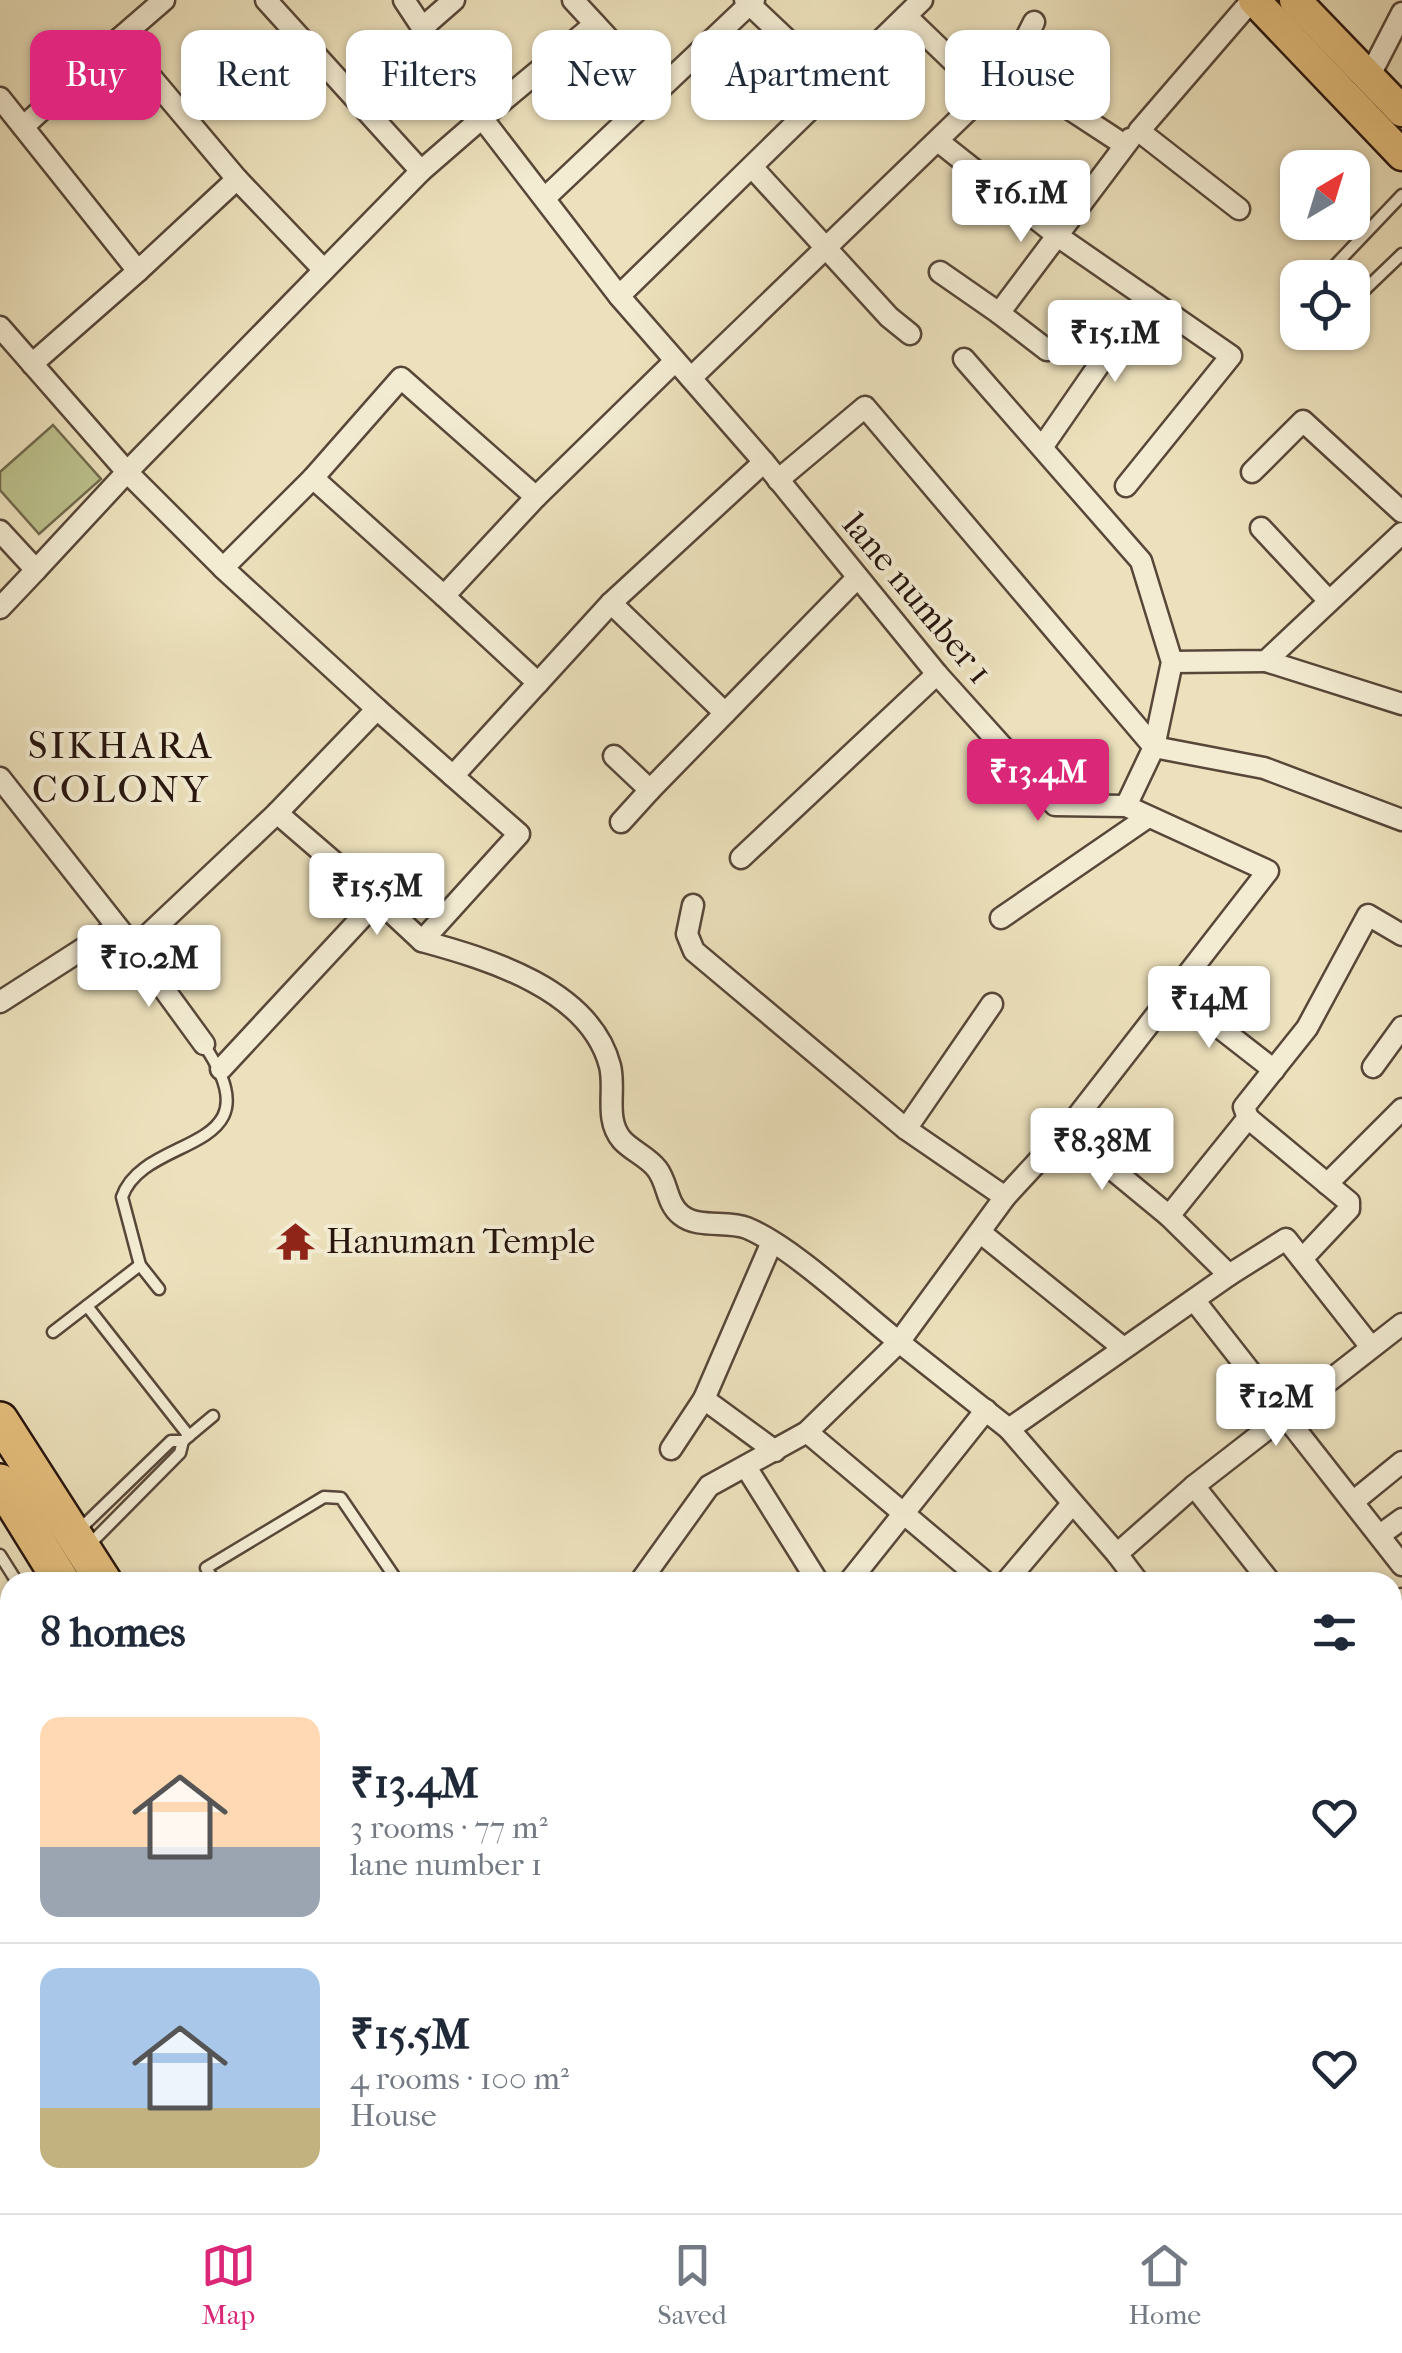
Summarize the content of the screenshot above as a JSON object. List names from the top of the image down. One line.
{"streets":{"street":["lane number 1"]},"districts":["SIKHARA COLONY"],"places":{"temple":["Hanuman Temple"]},"north":"top right","page":{"chip":["Buy","Rent","Filters","New","Apartment","House"],"price":["₹16.1M","₹15.1M","₹13.4M","₹15.5M","₹10.2M","₹14M","₹8.38M","₹12M"],"heading":"8 homes","list":[{"name":"₹13.4M","note":"3 rooms · 77 m² · lane number 1"},{"name":"₹15.5M","note":"4 rooms · 100 m² · House"}],"tabs":["Map","Saved","Home"]}}
